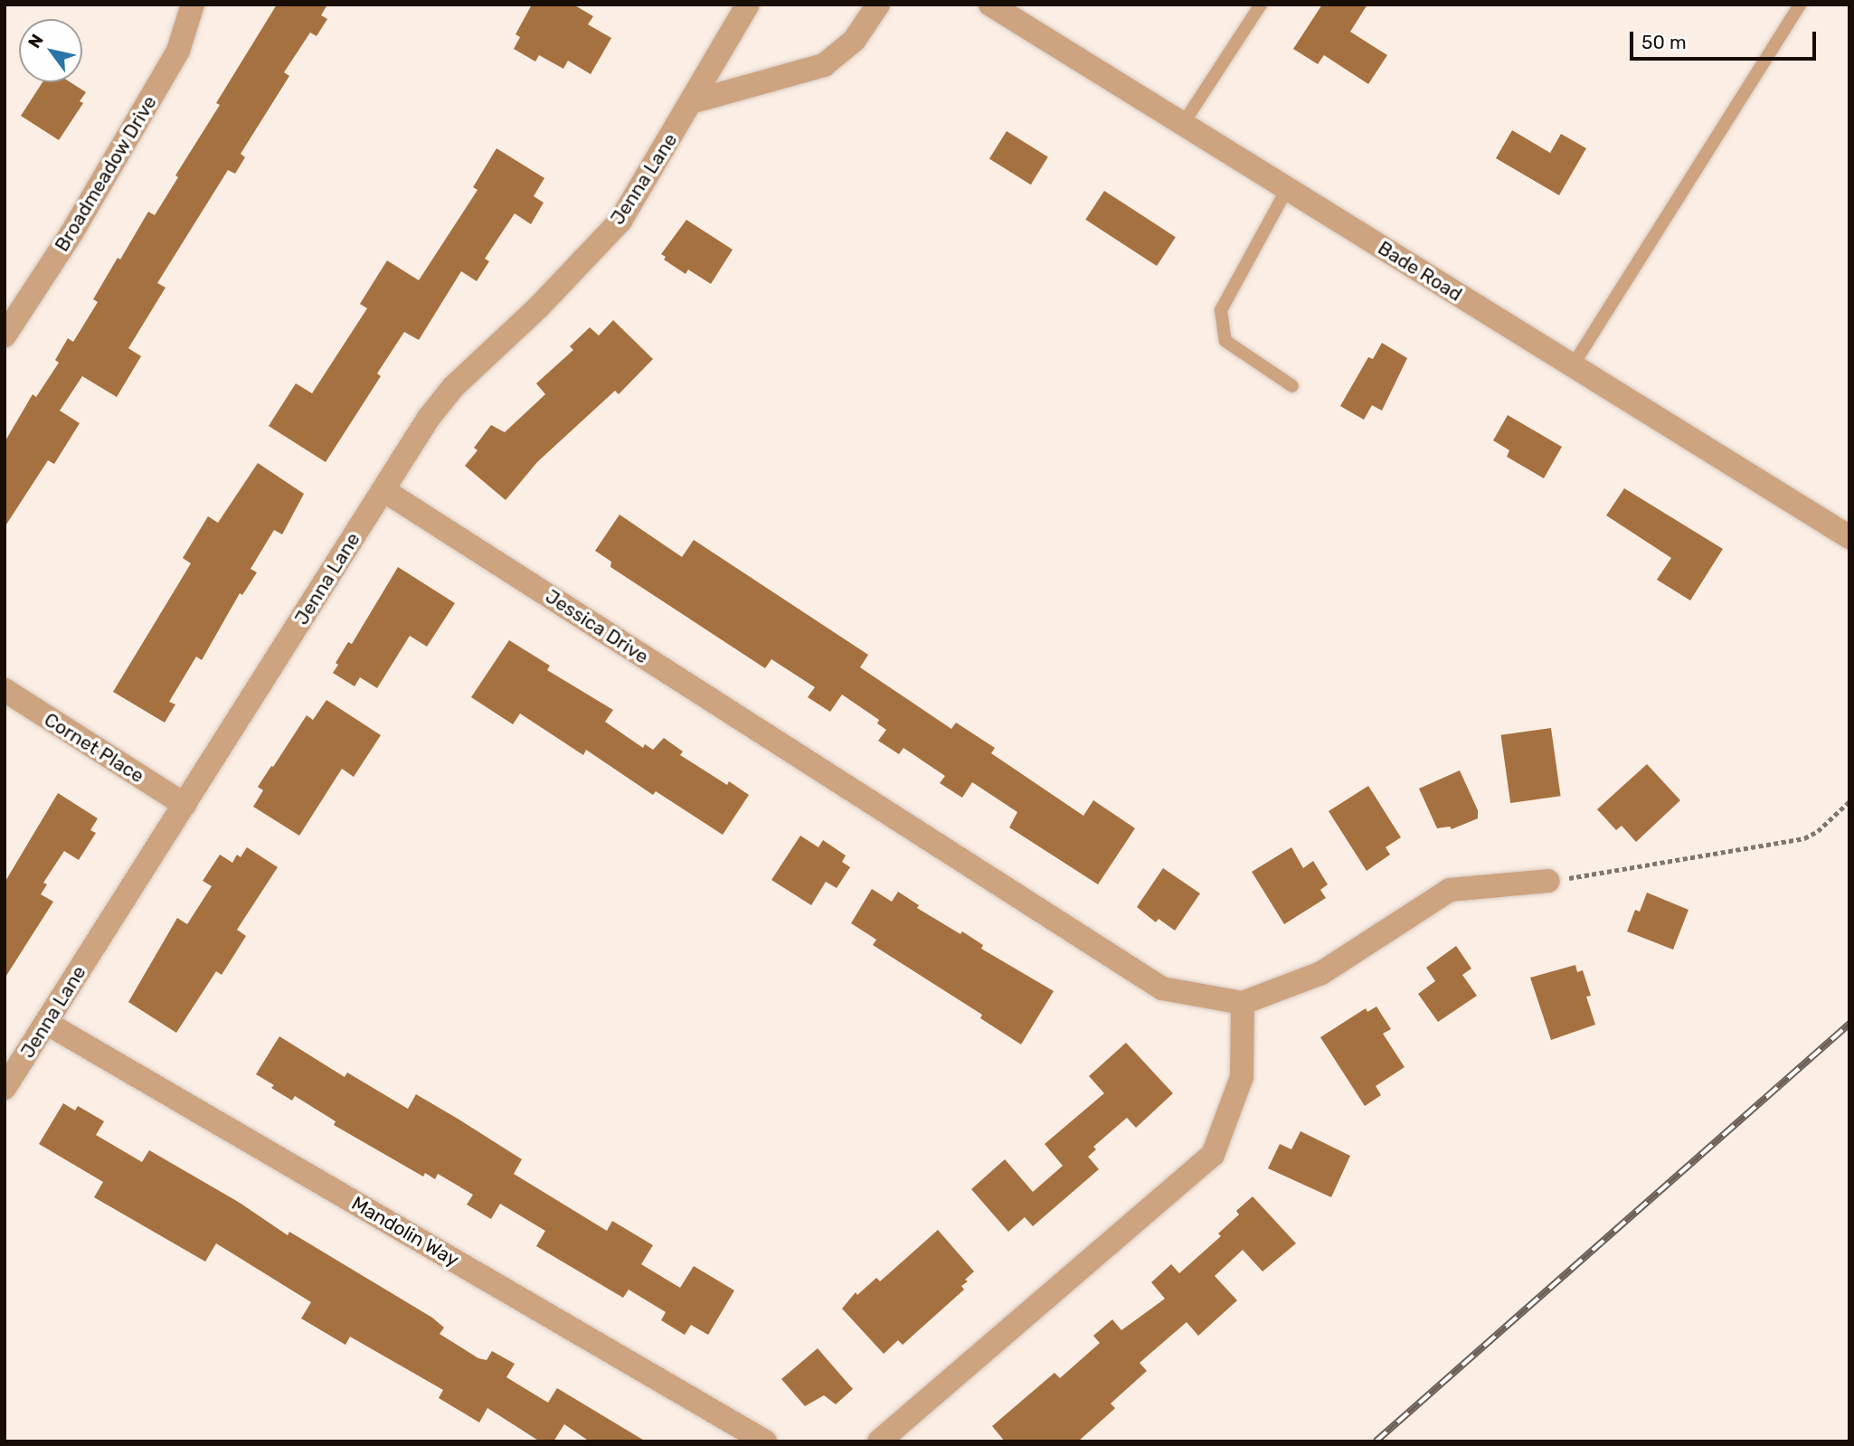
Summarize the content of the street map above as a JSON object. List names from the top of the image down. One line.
{"streets":{"street":["Broadmeadow Drive","Jenna Lane","Bade Road","Jessica Drive","Cornet Place","Mandolin Way"]},"crossings":[["Jenna Lane","Jessica Drive"],["Jenna Lane","Cornet Place"],["Jenna Lane","Mandolin Way"]],"scale_bar":"50 m","north":"top left"}
